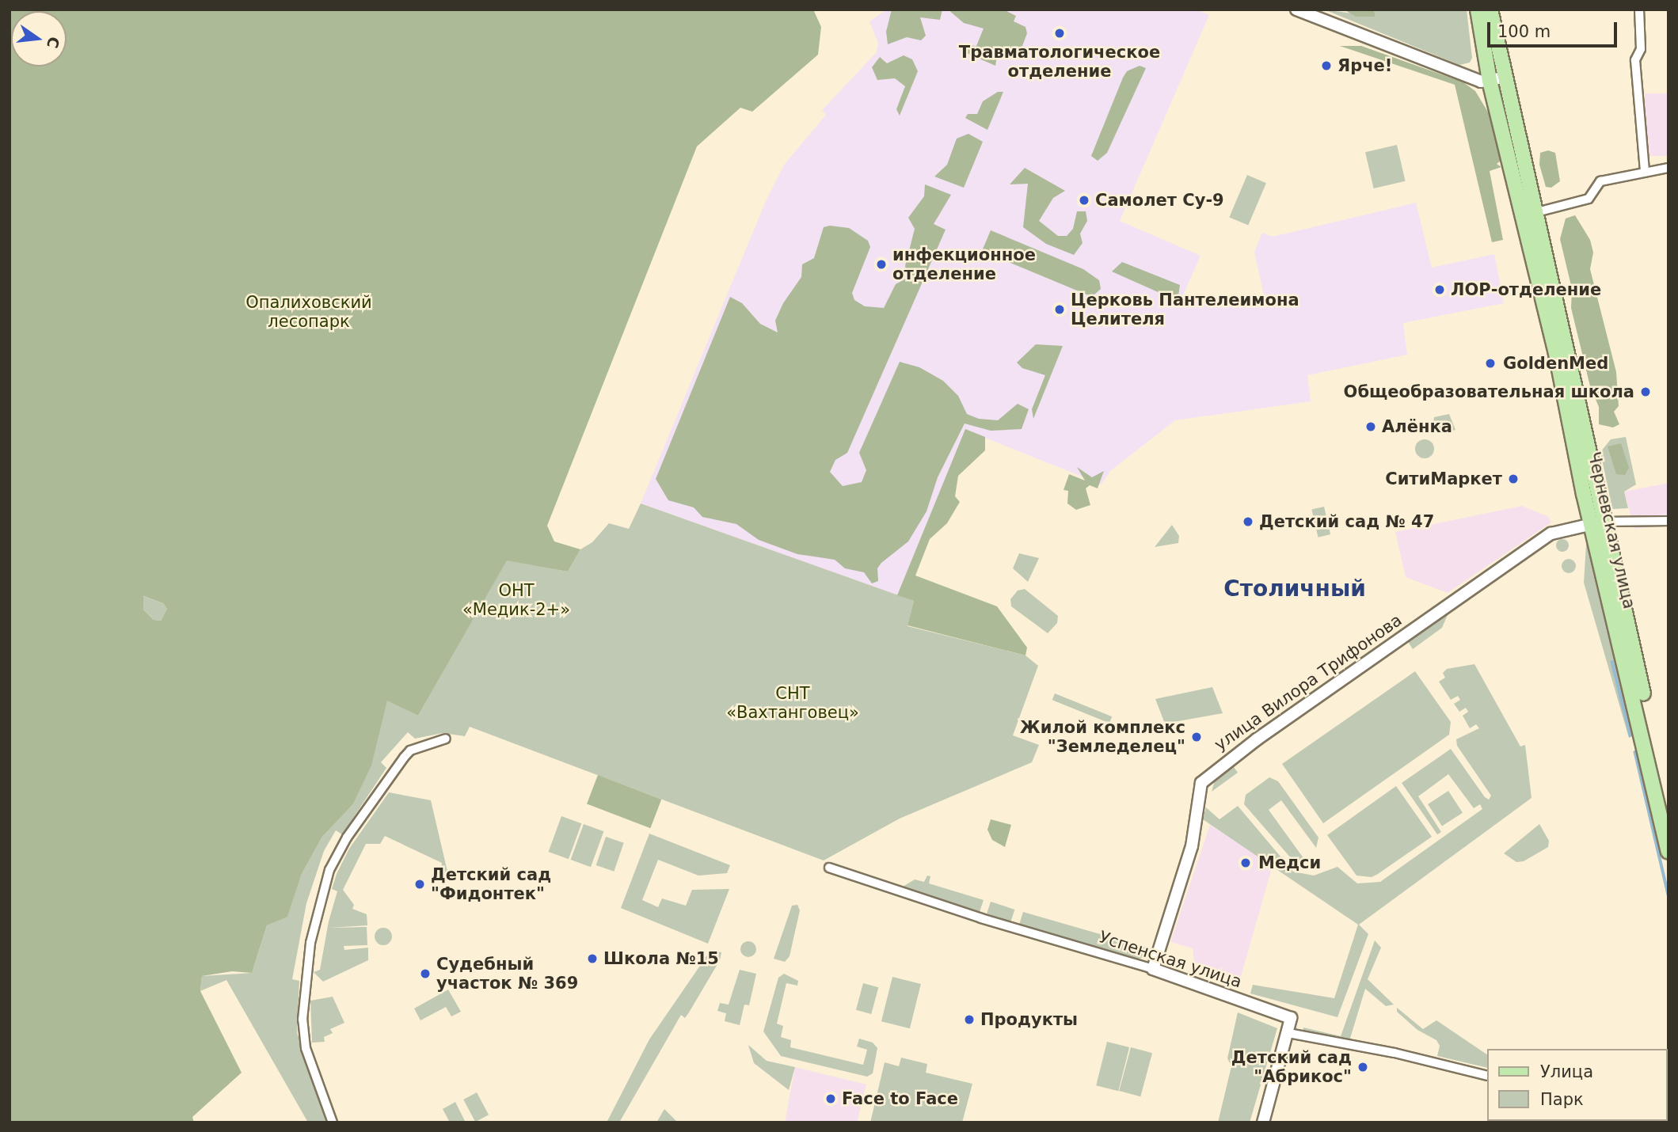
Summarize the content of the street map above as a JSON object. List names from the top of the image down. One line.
{"streets":{"main road":["Черневская улица"],"street":["улица Вилора Трифонова","Успенская улица"]},"crossings":[["Черневская улица","улица Вилора Трифонова"],["улица Вилора Трифонова","Успенская улица"]],"districts":["Столичный"],"parks":["Опалиховский лесопарк","ОНТ «Медик-2+»","СНТ «Вахтанговец»"],"places":["Травматологическое отделение","Ярче!","Самолет Су-9","инфекционное отделение","ЛОР-отделение","Церковь Пантелеимона Целителя","GoldenMed","Общеобразовательная школа","Алёнка","СитиМаркет","Детский сад № 47","Жилой комплекс \"Земледелец\"","Медси","Детский сад \"Фидонтек\"","Школа №15","Судебный участок № 369","Продукты","Детский сад \"Абрикос\"","Face to Face"],"legend":["Улица","Парк"],"scale_bar":"100 m","north":"right"}
